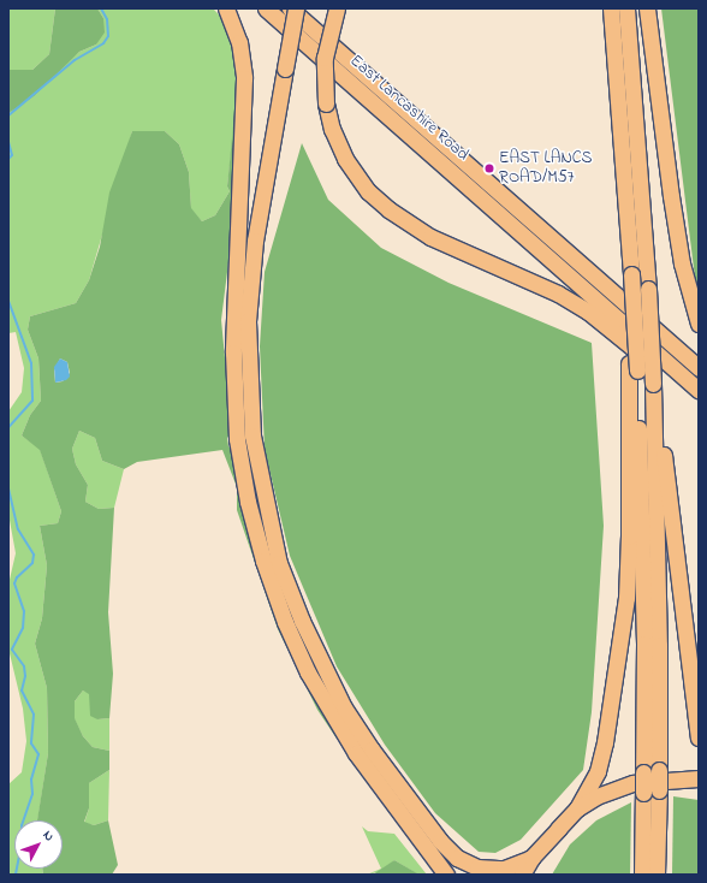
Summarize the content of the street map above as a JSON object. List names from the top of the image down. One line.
{"streets":{"highway":["East Lancashire Road"]},"places":["EAST LANCS ROAD/M57"],"north":"top right"}
